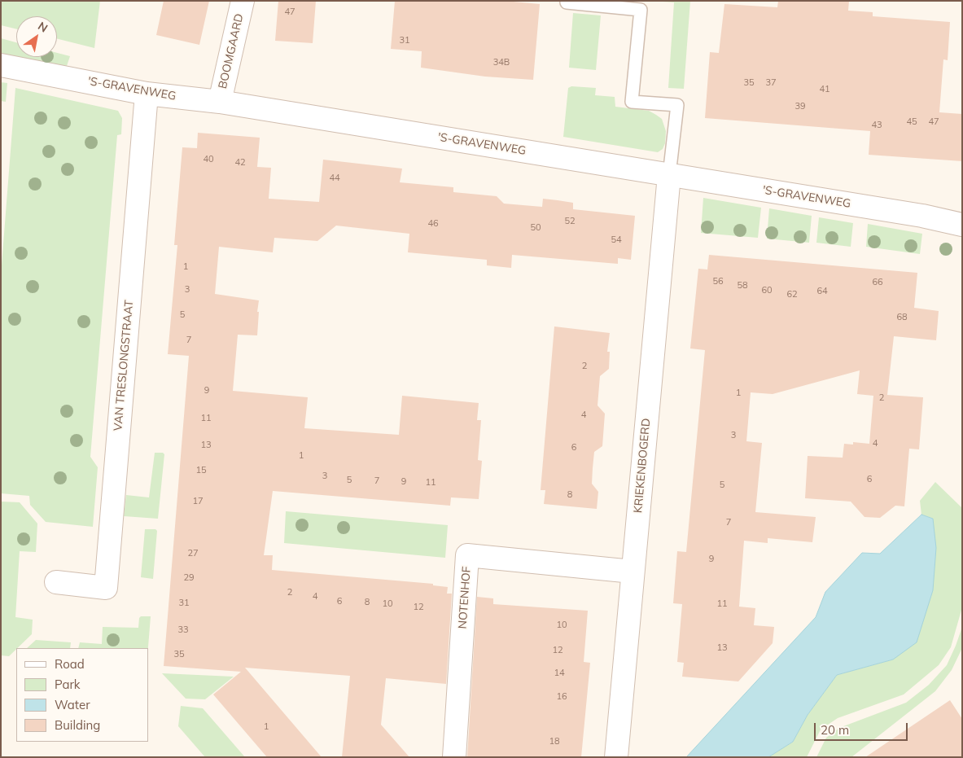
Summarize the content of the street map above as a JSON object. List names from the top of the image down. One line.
{"streets":{"street":["BOOMGAARD","'S-GRAVENWEG","VAN TRESLONGSTRAAT","KRIEKENBOGERD","NOTENHOF"]},"crossings":[["BOOMGAARD","'S-GRAVENWEG"],["'S-GRAVENWEG","VAN TRESLONGSTRAAT"],["'S-GRAVENWEG","KRIEKENBOGERD"],["KRIEKENBOGERD","NOTENHOF"]],"house_numbers":["47","31","34B","35","37","41","39","45","47","43","40","42","44","52","46","50","54","1","56","66","58","3","60","64","62","5","68","7","2","9","1","2","4","11","3","4","13","6","1","15","3","6","5","7","9","11","5","8","17","7","27","9","29","2","4","6","8","31","10","11","12","10","33","13","12","35","14","16","1","18"],"legend":["Road","Park","Water","Building"],"scale_bar":"20 m","north":"top right"}
